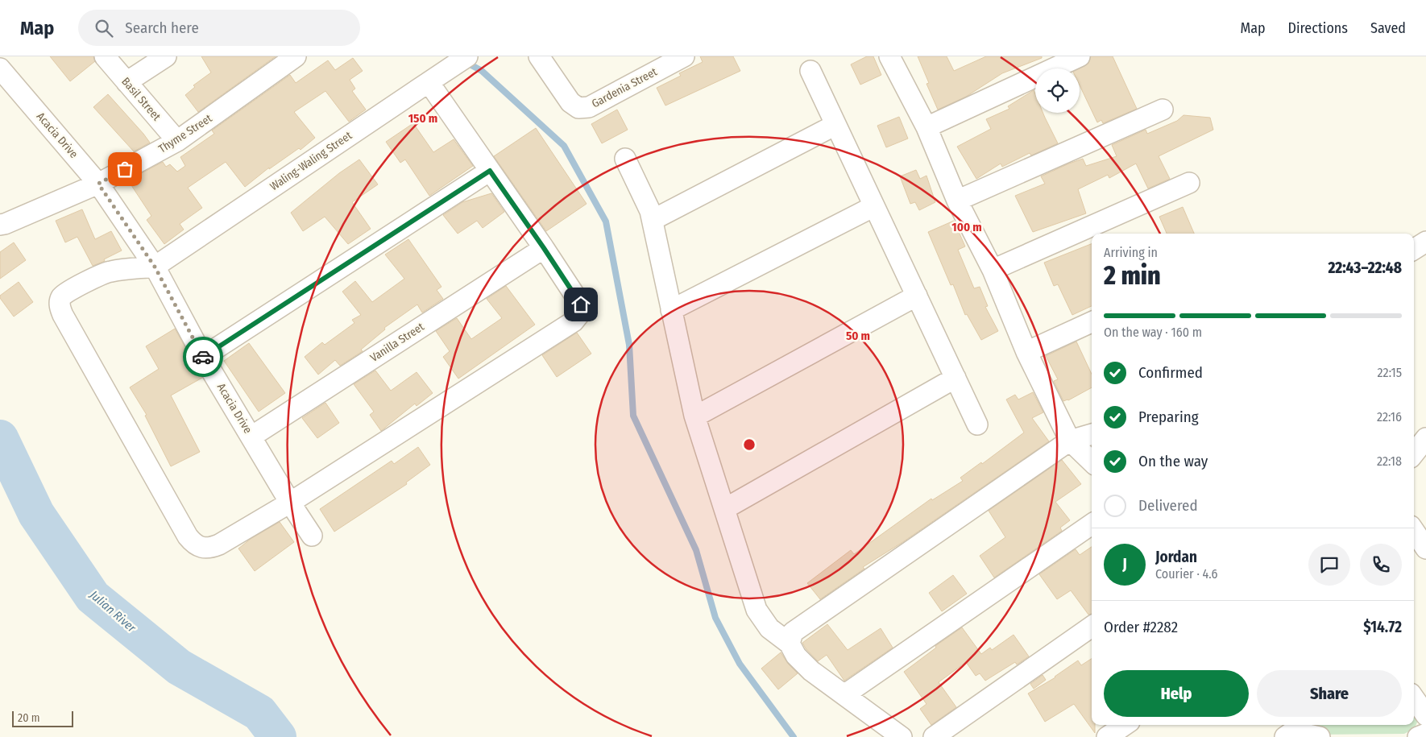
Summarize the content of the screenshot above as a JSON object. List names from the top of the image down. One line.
{"streets":{"street":["Gardenia Street","Basil Street","Thyme Street","Acacia Drive","Waling-Waling Street","Vanilla Street"]},"crossings":[["Basil Street","Thyme Street"],["Thyme Street","Acacia Drive"],["Acacia Drive","Waling-Waling Street"],["Acacia Drive","Vanilla Street"]],"water":["Julian River"],"scale_bar":"20 m","page":{"header":"Map","search":"Search here","nav":["Map","Directions","Saved"],"heading":["2 min","Arriving in","22:43–22:48"],"panel":["Jordan","Courier · 4.6","Order #2282","$14.72"],"bar":"On the way · 160 m","list":[["Confirmed","22:15"],["Preparing","22:16"],["On the way","22:18"],"Delivered"],"round":"J","buttons":["Help","Share"],"scale":"20 m"},"rings":["150 m","100 m","50 m"]}
